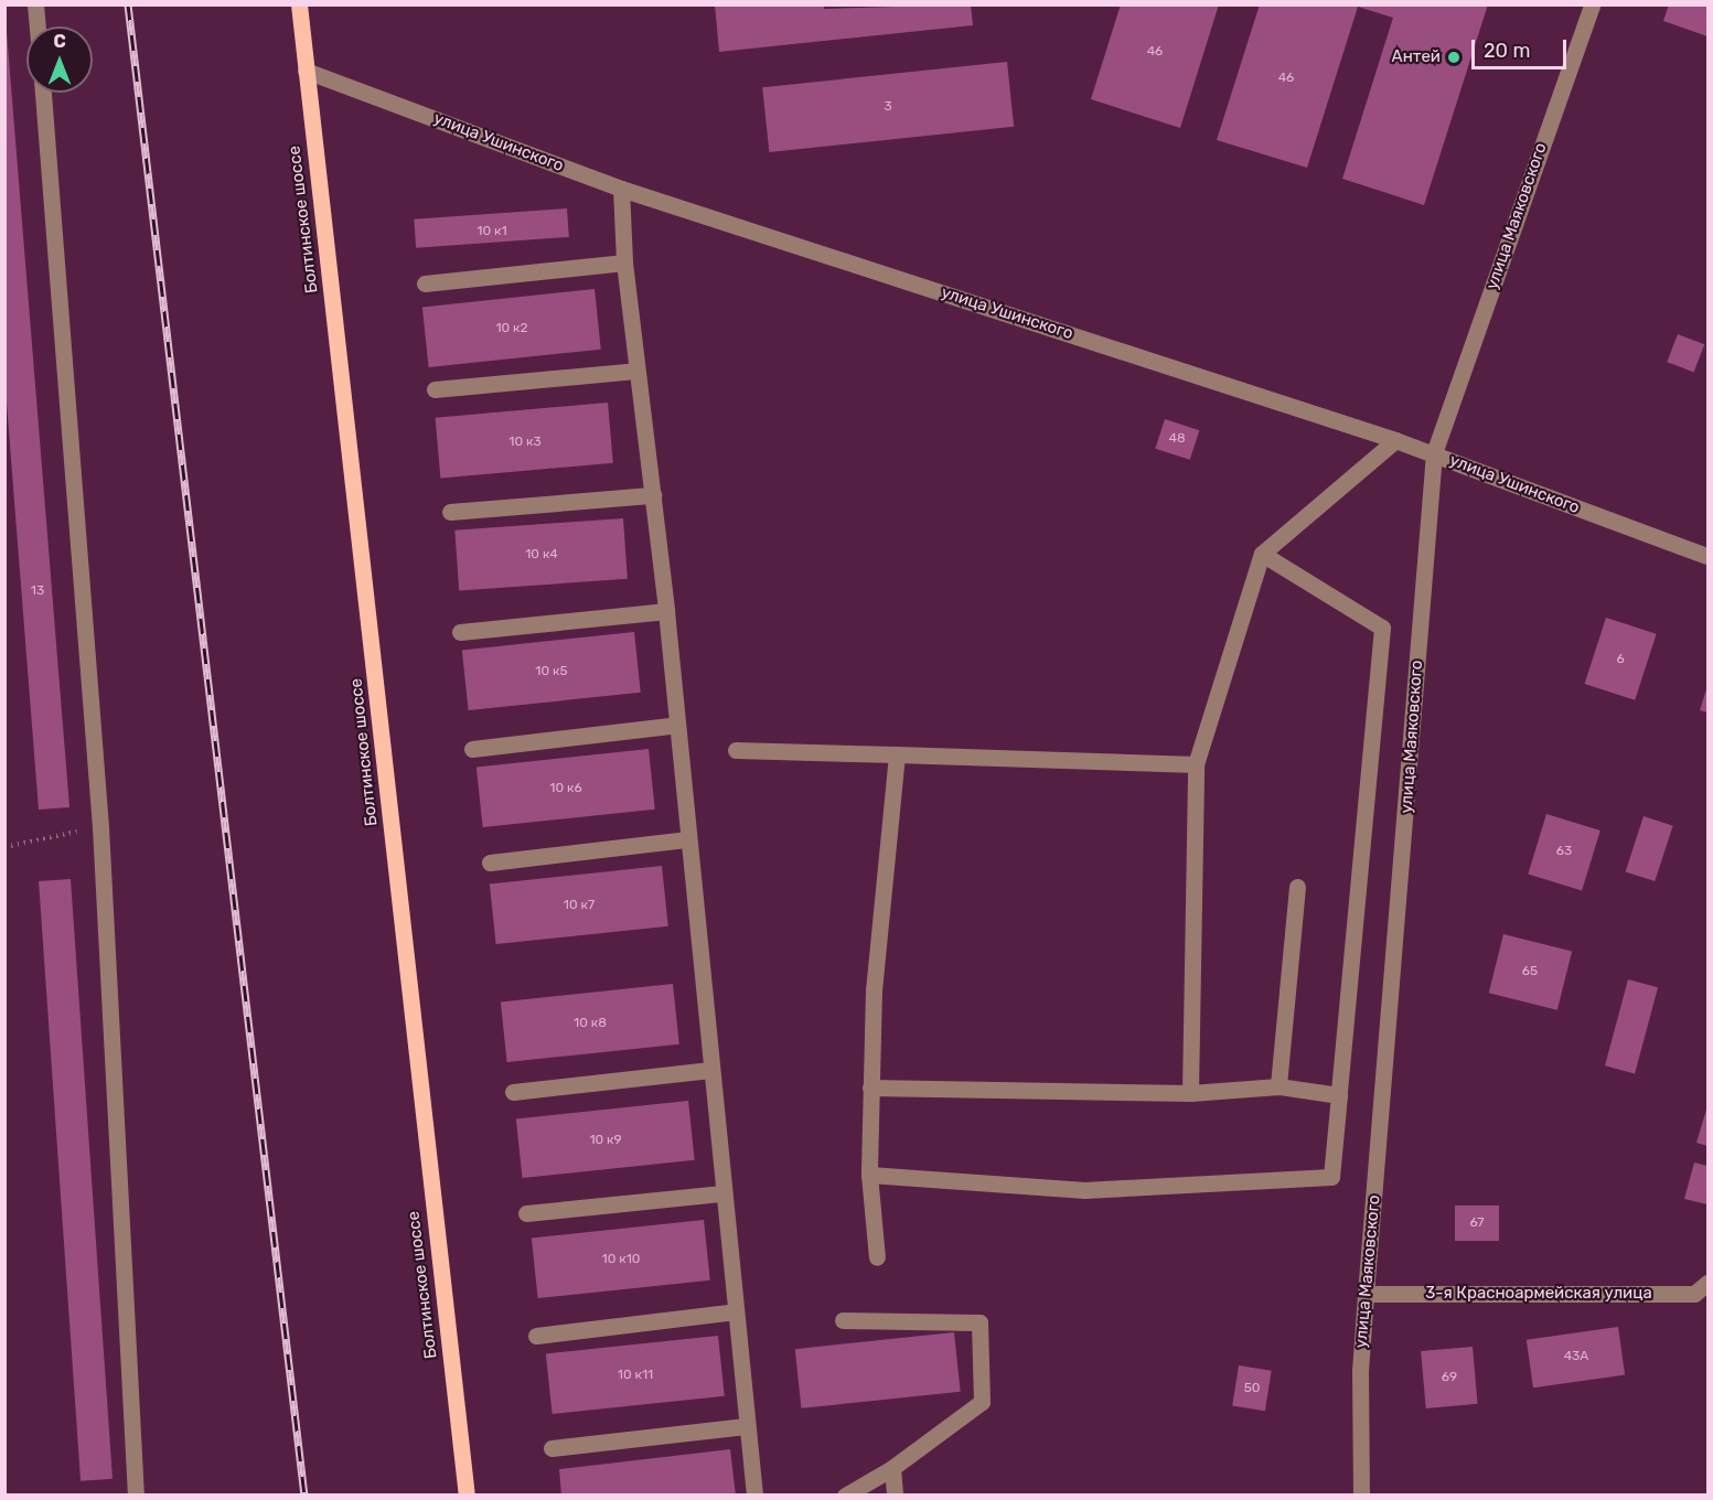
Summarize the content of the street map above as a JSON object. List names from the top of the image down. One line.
{"streets":{"main road":["Болтинское шоссе"],"street":["улица Ушинского","улица Маяковского","3-я Красноармейская улица"]},"crossings":[["улица Ушинского","улица Маяковского"],["улица Ушинского","Болтинское шоссе"],["улица Маяковского","3-я Красноармейская улица"]],"places":["Антей"],"house_numbers":["46","46","3","10 к1","10 к2","48","10 к3","10 к4","13","6","10 к5","10 к6","63","10 к7","65","10 к8","10 к9","67","10 к10","43А","10 к11","69","50"],"scale_bar":"20 m","north":"top"}
